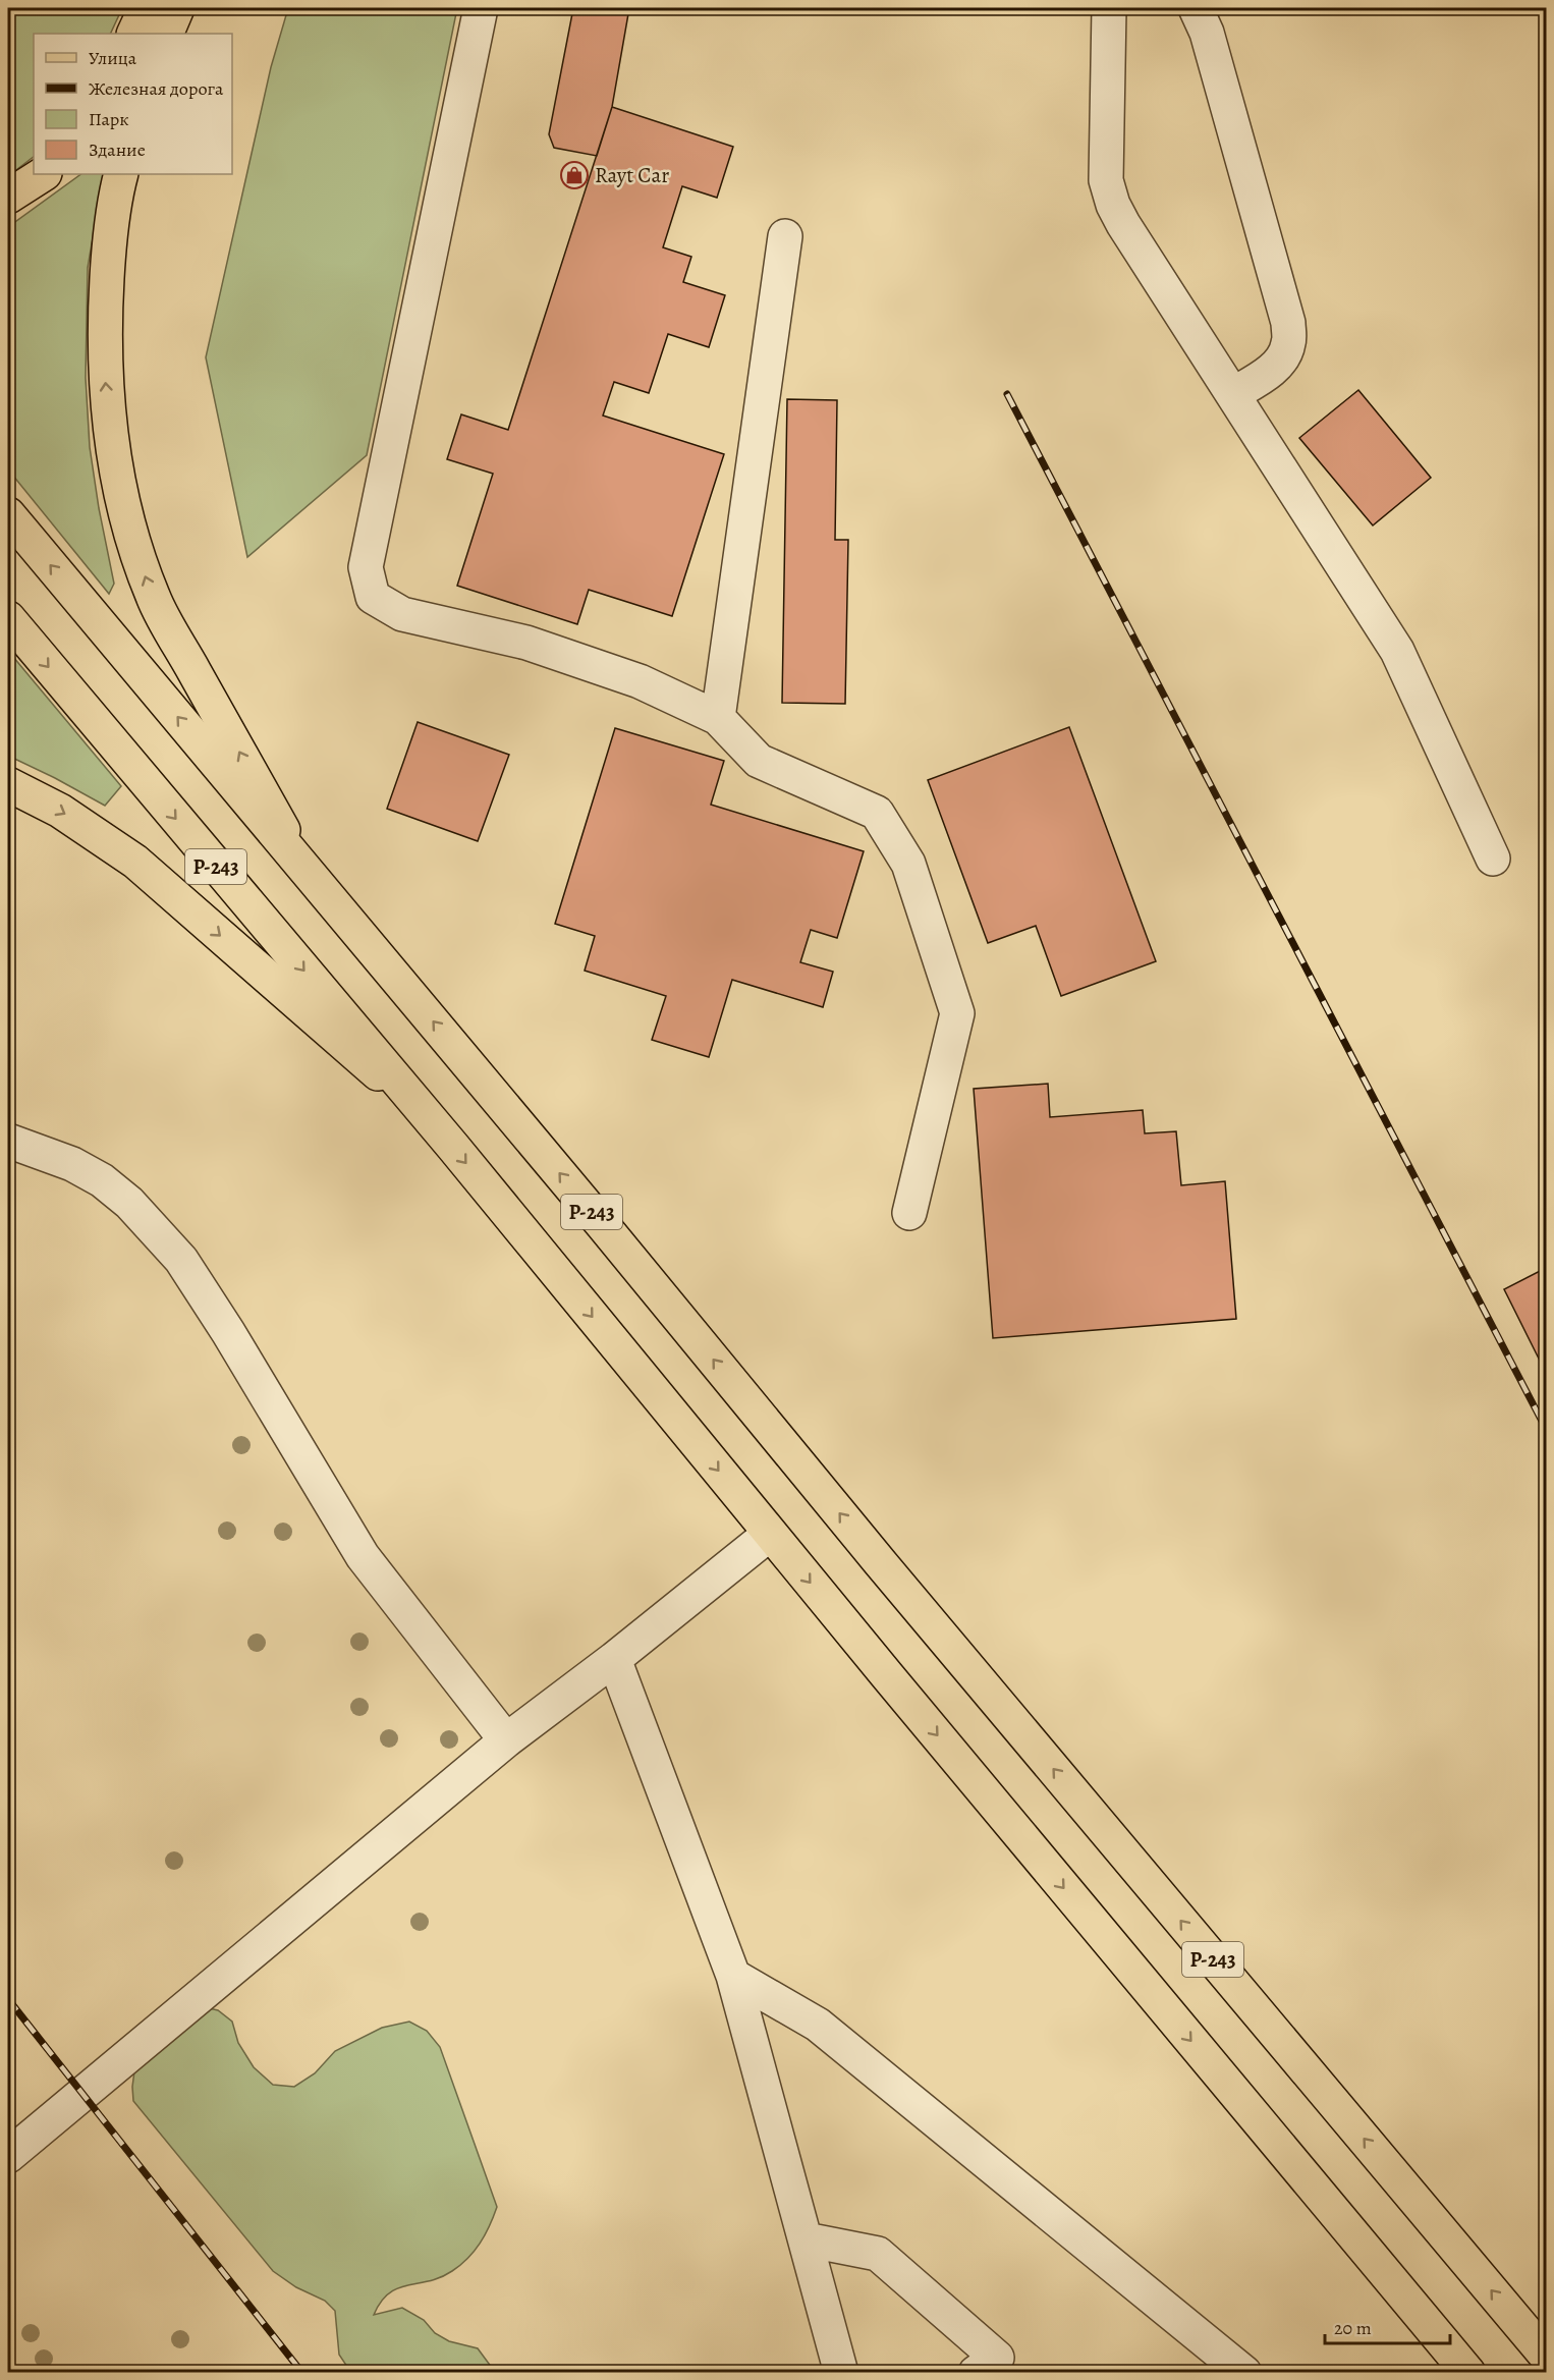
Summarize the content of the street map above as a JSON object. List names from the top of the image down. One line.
{"streets":{"main road":["Р-243"]},"places":{"shop":["Rayt Car"]},"legend":["Улица","Железная дорога","Парк","Здание"],"scale_bar":"20 m"}
